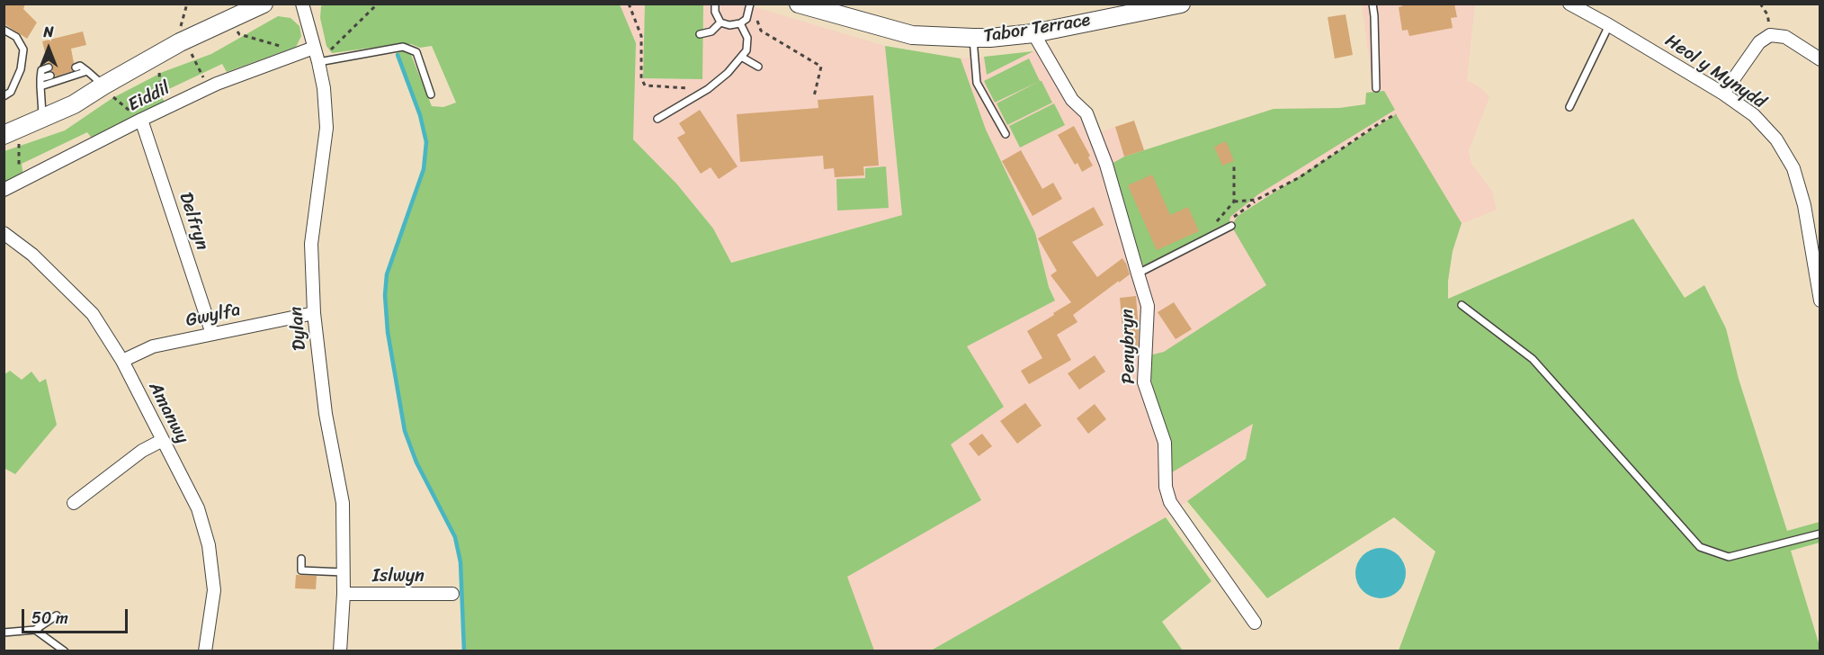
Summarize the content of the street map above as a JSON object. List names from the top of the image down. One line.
{"streets":{"main road":["Tabor Terrace"],"street":["Heol y Mynydd","Eiddil","Delfryn","Gwylfa","Dylan","Penybryn","Amanwy","Islwyn"]},"crossings":[["Tabor Terrace","Penybryn"],["Eiddil","Delfryn"],["Eiddil","Dylan"],["Delfryn","Gwylfa"],["Gwylfa","Dylan"],["Gwylfa","Amanwy"],["Dylan","Islwyn"]],"scale_bar":"50 m","north":"top"}
